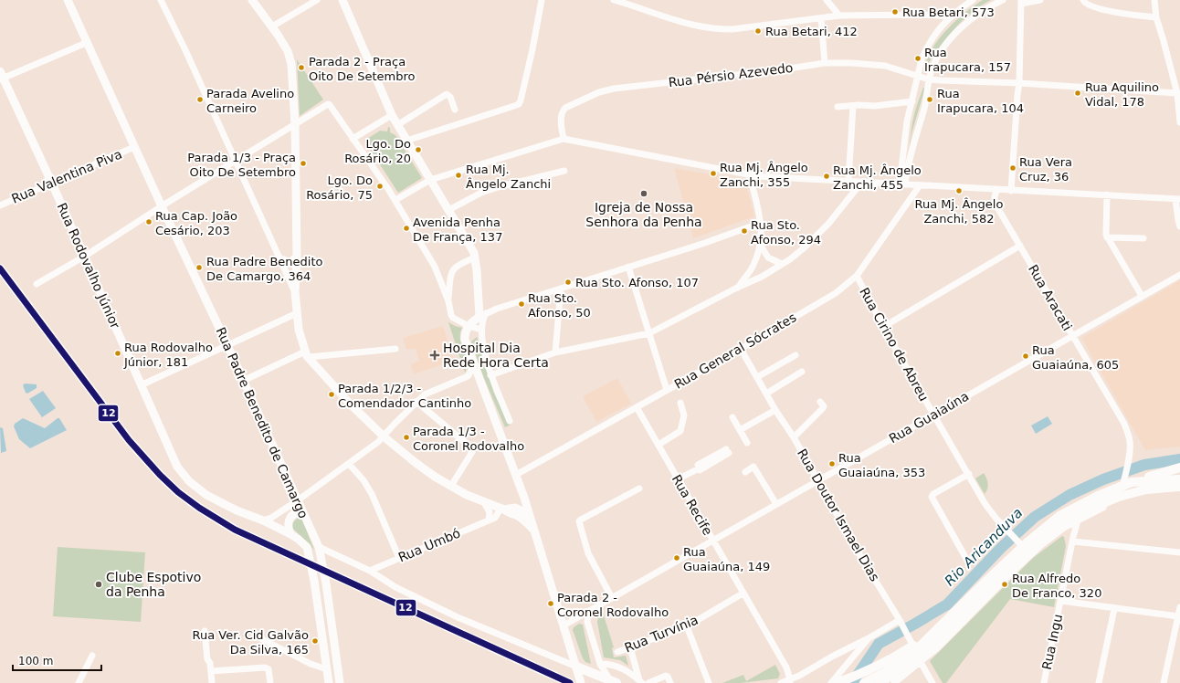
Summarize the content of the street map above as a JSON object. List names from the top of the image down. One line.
{"streets":{"main road":["Rua Rodovalho Júnior","Rua Padre Benedito de Camargo"],"street":["Rua Pérsio Azevedo","Rua Valentina Piva","Rua Aracati","Rua Cirino de Abreu","Rua General Sócrates","Rua Guaiaúna","Rua Recife","Rua Doutor Ismael Dias","Rua Umbó","Rua Turvínia","Rua Ingu"]},"crossings":[["Rua Valentina Piva","Rua Rodovalho Júnior"],["Rua Valentina Piva","Rua Padre Benedito de Camargo"],["Rua Aracati","Rua Guaiaúna"],["Rua Aracati","Rua Ingu"],["Rua Cirino de Abreu","Rua General Sócrates"],["Rua Cirino de Abreu","Rua Guaiaúna"],["Rua General Sócrates","Rua Recife"],["Rua General Sócrates","Rua Doutor Ismael Dias"],["Rua Guaiaúna","Rua Recife"],["Rua Guaiaúna","Rua Doutor Ismael Dias"],["Rua Recife","Rua Turvínia"]],"water":["Rio Aricanduva"],"places":{"other":["Rua Betari, 573","Rua Betari, 412","Rua Irapucara, 157","Parada 2 - Praça Oito De Setembro","Rua Aquilino Vidal, 178","Parada Avelino Carneiro","Rua Irapucara, 104","Lgo. Do Rosário, 20","Parada 1/3 - Praça Oito De Setembro","Rua Vera Cruz, 36","Rua Mj. Ângelo Zanchi, 355","Rua Mj. Ângelo Zanchi","Rua Mj. Ângelo Zanchi, 455","Lgo. Do Rosário, 75","Rua Mj. Ângelo Zanchi, 582","Igreja de Nossa Senhora da Penha","Rua Cap. João Cesário, 203","Avenida Penha De França, 137","Rua Sto. Afonso, 294","Rua Padre Benedito De Camargo, 364","Rua Sto. Afonso, 107","Rua Sto. Afonso, 50","Rua Rodovalho Júnior, 181","Rua Guaiaúna, 605","Parada 1/2/3 - Comendador Cantinho","Parada 1/3 - Coronel Rodovalho","Rua Guaiaúna, 353","Rua Guaiaúna, 149","Clube Espotivo da Penha","Rua Alfredo De Franco, 320","Parada 2 - Coronel Rodovalho","Rua Ver. Cid Galvão Da Silva, 165"],"health":["Hospital Dia Rede Hora Certa"]},"lines":["transit line 12"],"scale_bar":"100 m"}
